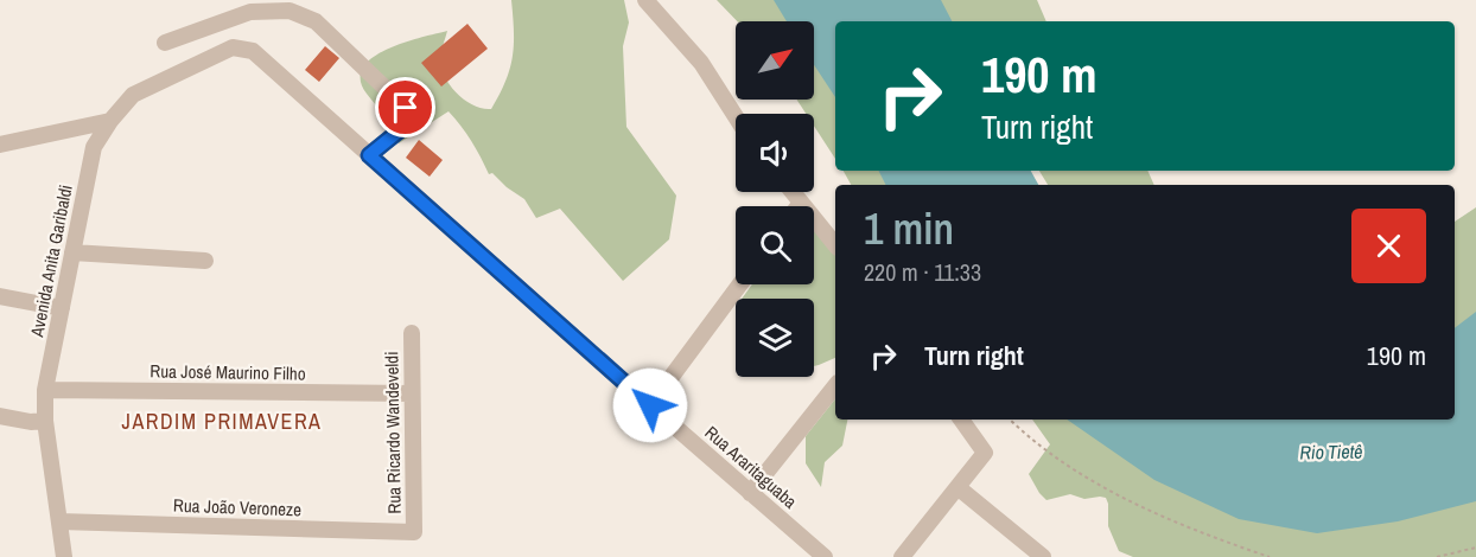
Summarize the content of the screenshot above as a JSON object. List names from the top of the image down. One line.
{"streets":{"street":["Avenida Anita Garibaldi","Rua José Maurino Filho","Rua Ricardo Wandeveldi","Rua Araritaguaba","Rua João Veroneze"]},"crossings":[["Avenida Anita Garibaldi","Rua José Maurino Filho"],["Avenida Anita Garibaldi","Rua Araritaguaba"],["Avenida Anita Garibaldi","Rua João Veroneze"],["Rua José Maurino Filho","Rua Ricardo Wandeveldi"],["Rua Ricardo Wandeveldi","Rua João Veroneze"]],"districts":["JARDIM PRIMAVERA"],"water":["Rio Tietê"],"north":"top right","page":{"turn":["190 m","Turn right"],"heading":["1 min","220 m · 11:33"],"list":[{"name":"Turn right","value":"190 m"}]}}
